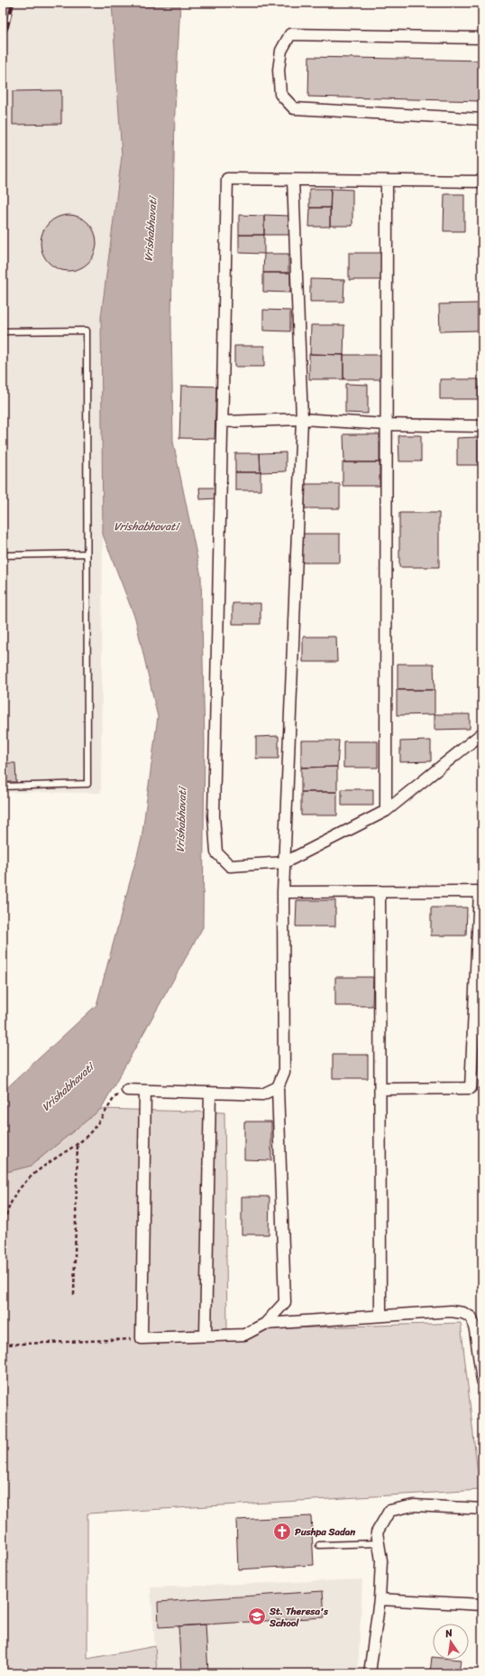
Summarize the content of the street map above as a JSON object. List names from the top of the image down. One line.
{"water":["Vrishabhavati"],"places":{"church":["Pushpa Sadan"],"school or university":["St. Theresa's School"]},"north":"top"}
